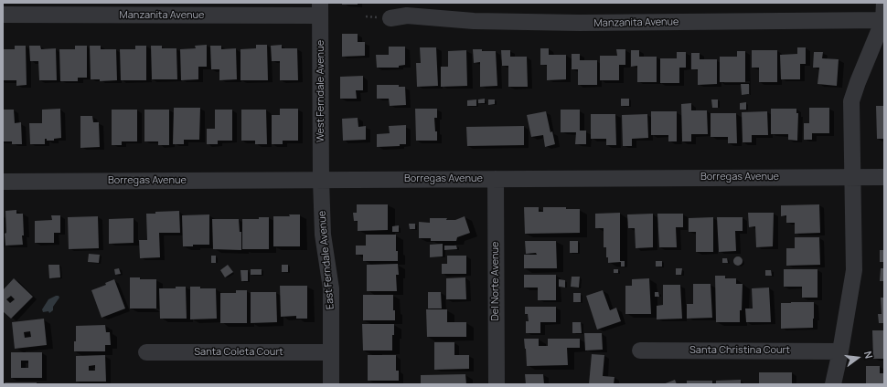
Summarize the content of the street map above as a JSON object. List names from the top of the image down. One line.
{"streets":{"street":["Manzanita Avenue","West Ferndale Avenue","Borregas Avenue","East Ferndale Avenue","Del Norte Avenue","Santa Christina Court","Santa Coleta Court"]},"crossings":[["Manzanita Avenue","West Ferndale Avenue"],["West Ferndale Avenue","Borregas Avenue"],["West Ferndale Avenue","East Ferndale Avenue"],["Borregas Avenue","East Ferndale Avenue"],["Borregas Avenue","Del Norte Avenue"],["East Ferndale Avenue","Santa Coleta Court"]],"north":"right"}
